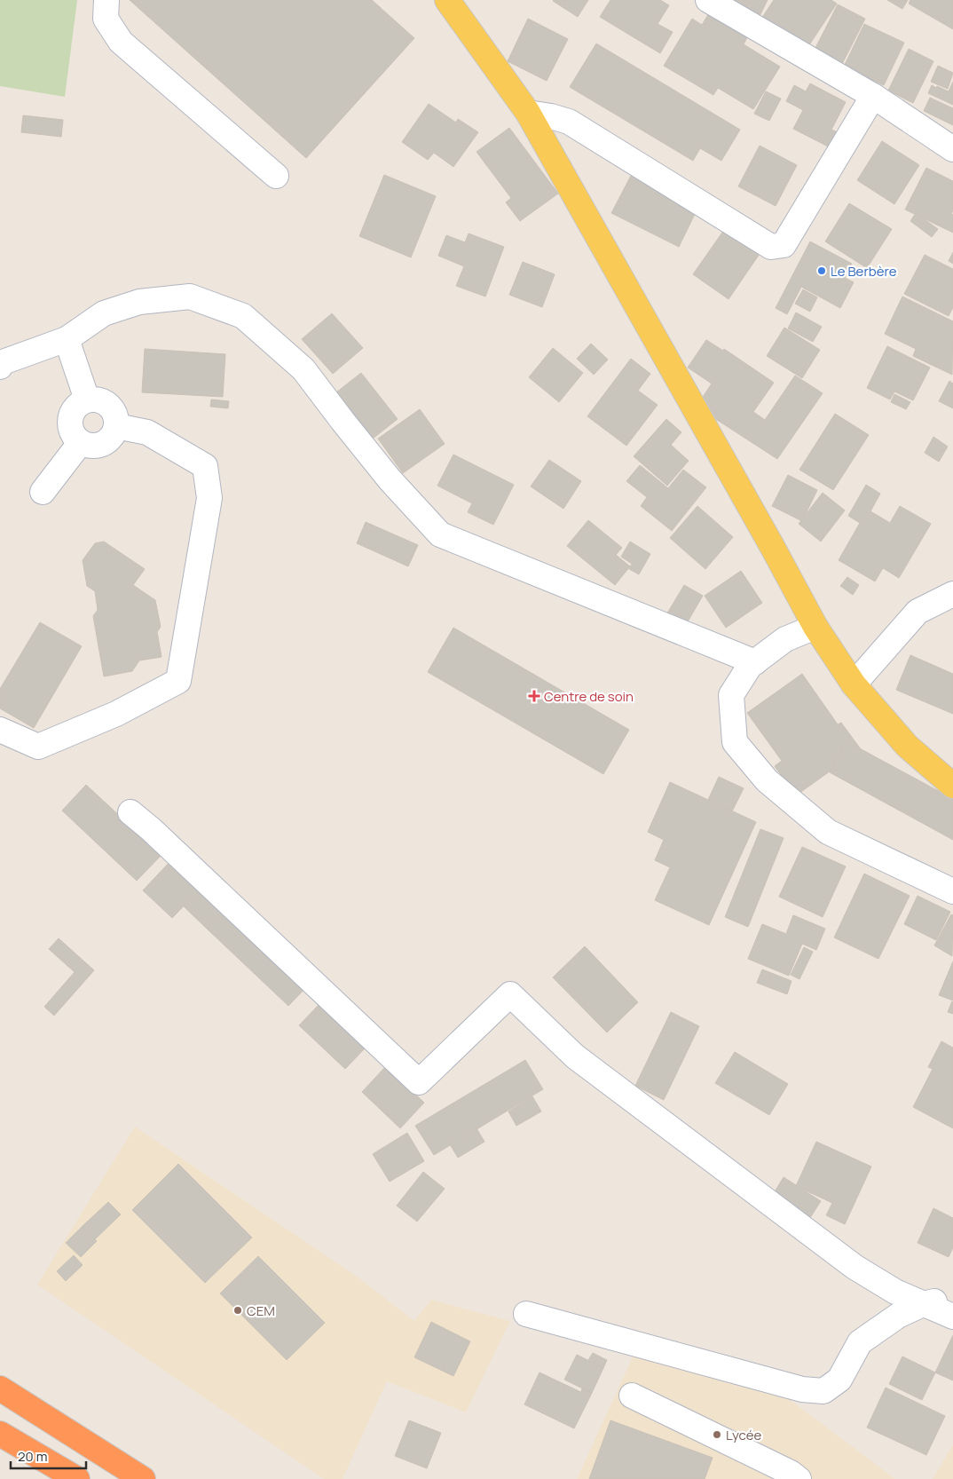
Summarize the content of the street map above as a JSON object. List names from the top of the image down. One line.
{"places":{"other":["Le Berbère","CEM","Lycée"],"health":["Centre de soin"]},"scale_bar":"20 m"}
